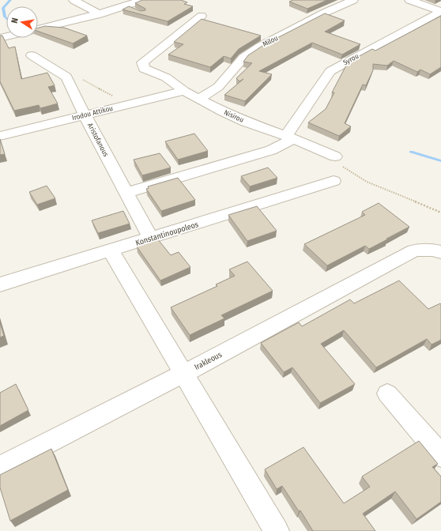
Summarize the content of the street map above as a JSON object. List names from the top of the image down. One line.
{"streets":{"street":["Milou","Syrou","Irodou Attikou","Nisirou","Aristofanous","Konstantinoupoleos","Irakleous"]},"crossings":[["Milou","Nisirou"],["Syrou","Nisirou"],["Irodou Attikou","Nisirou"],["Irodou Attikou","Aristofanous"],["Aristofanous","Konstantinoupoleos"]],"north":"left"}
